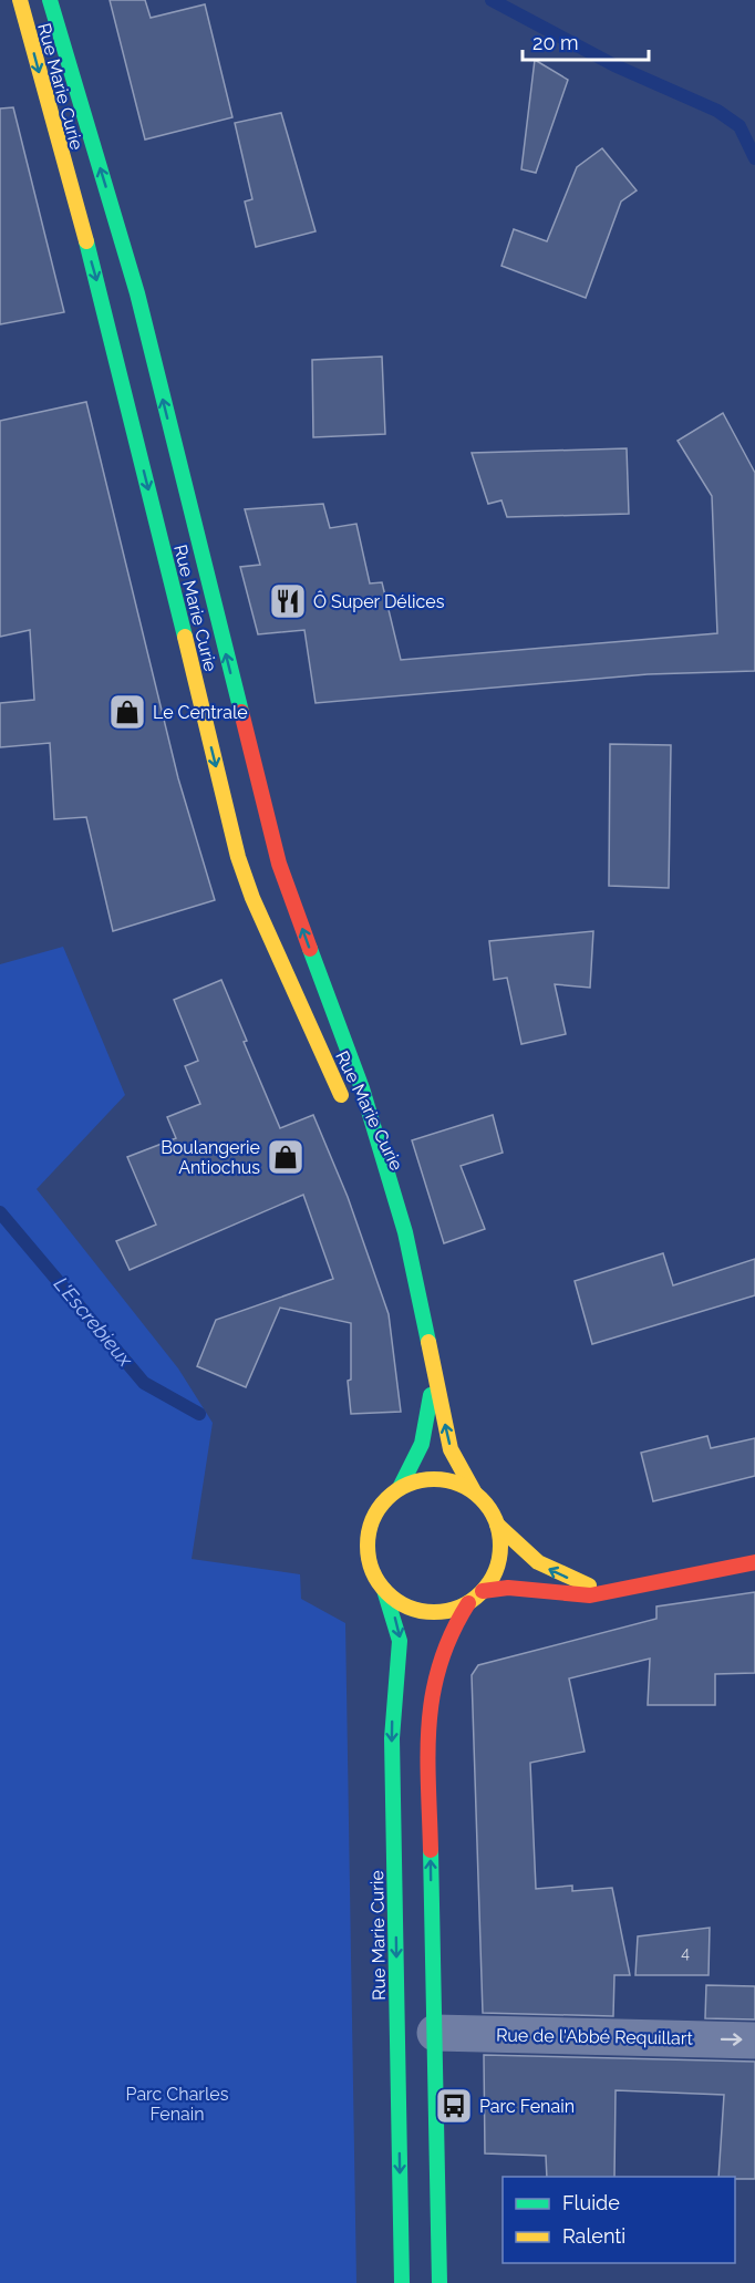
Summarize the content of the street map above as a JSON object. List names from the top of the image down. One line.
{"streets":{"street":["Rue Marie Curie","Rue de l'Abbé Requillart"]},"one_way":["Rue de l'Abbé Requillart"],"water":["L'Escrebieux"],"parks":["Parc Charles Fenain"],"places":{"restaurant":["Ô Super Délices"],"shop":["Le Centrale","Boulangerie Antiochus"],"bus stop":["Parc Fenain"]},"house_numbers":["4"],"legend":["Fluide","Ralenti"],"scale_bar":"20 m"}
